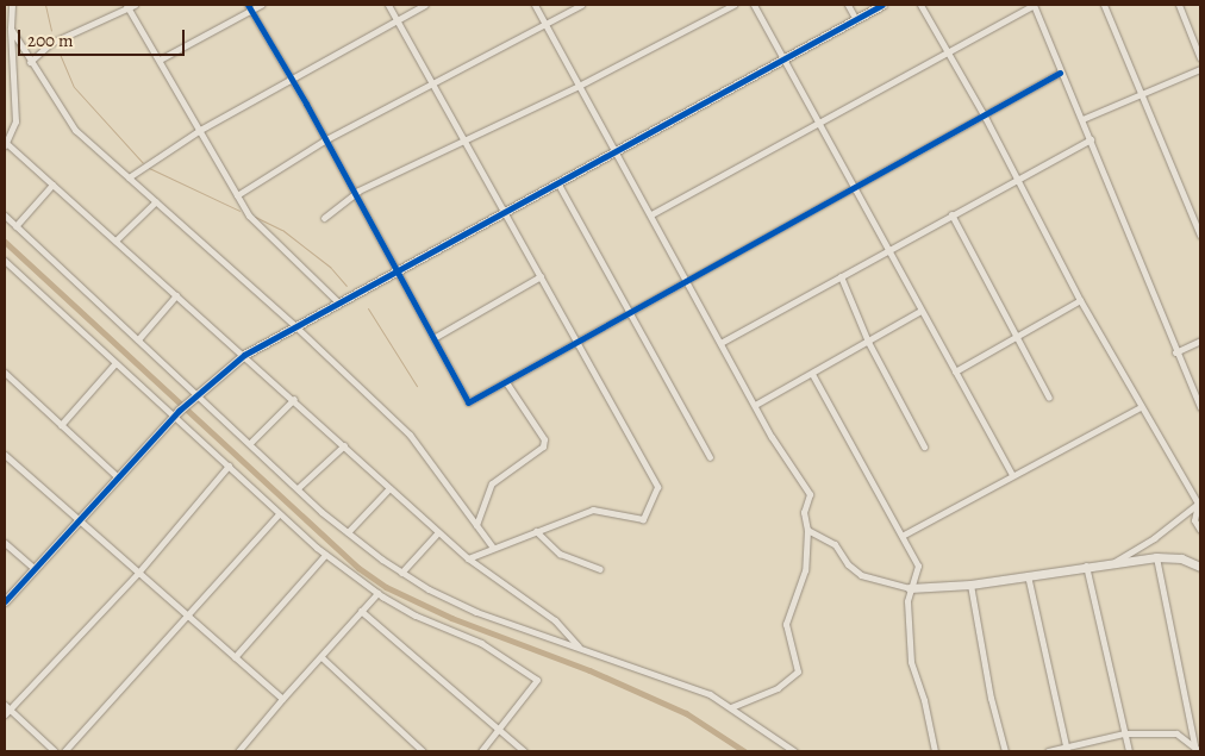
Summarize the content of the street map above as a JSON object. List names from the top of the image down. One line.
{"scale_bar":"200 m"}
